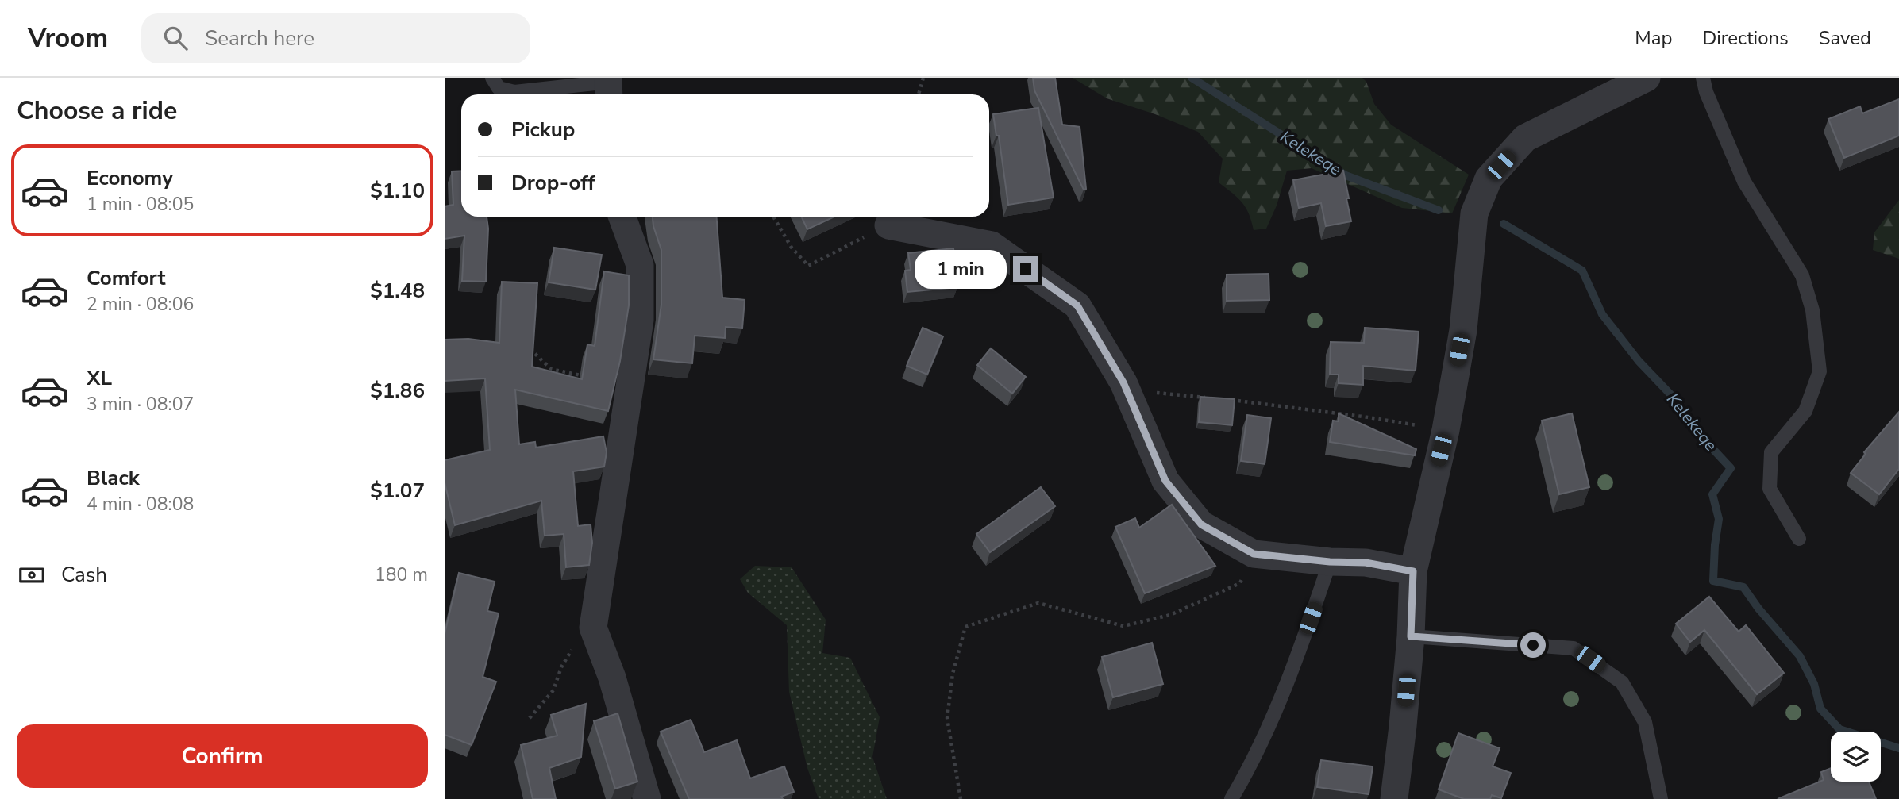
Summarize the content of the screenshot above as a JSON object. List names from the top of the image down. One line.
{"water":["Kelekeqe"],"page":{"header":"Vroom","search":"Search here","nav":["Map","Directions","Saved"],"heading":"Choose a ride","banner":["Pickup","Drop-off"],"list":[{"name":"Economy","note":"1 min · 08:05","value":"$1.10"},{"name":"Comfort","note":"2 min · 08:06","value":"$1.48"},{"name":"XL","note":"3 min · 08:07","value":"$1.86"},{"name":"Black","note":"4 min · 08:08","value":"$1.07"}],"bubble":"1 min","pay":["Cash","180 m"],"buttons":"Confirm"}}
